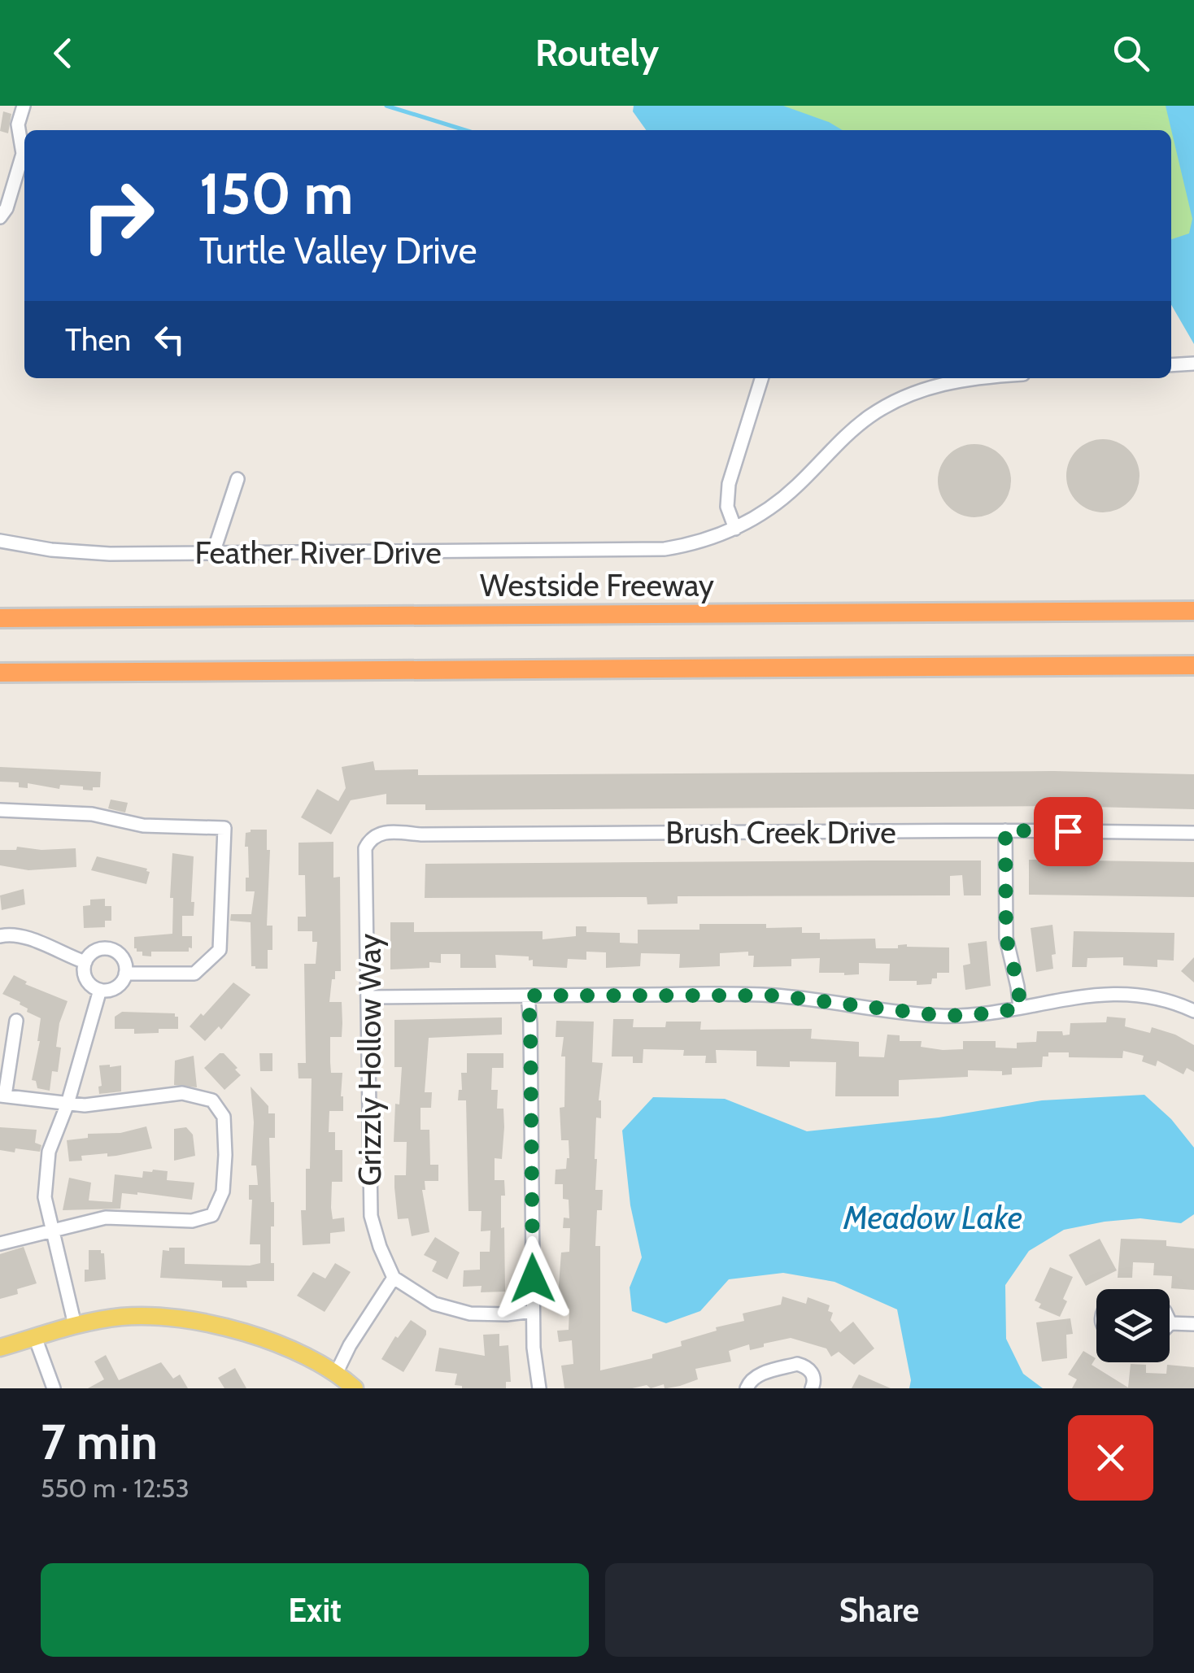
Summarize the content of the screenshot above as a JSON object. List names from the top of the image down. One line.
{"streets":{"highway":["Westside Freeway"],"street":["Feather River Drive","Brush Creek Drive","Grizzly Hollow Way"]},"crossings":[["Brush Creek Drive","Grizzly Hollow Way"]],"water":["Meadow Lake"],"page":{"header":"Routely","turn":["150 m","Turtle Valley Drive"],"then":"Then","heading":["7 min","550 m · 12:53"],"buttons":["Exit","Share"]}}
